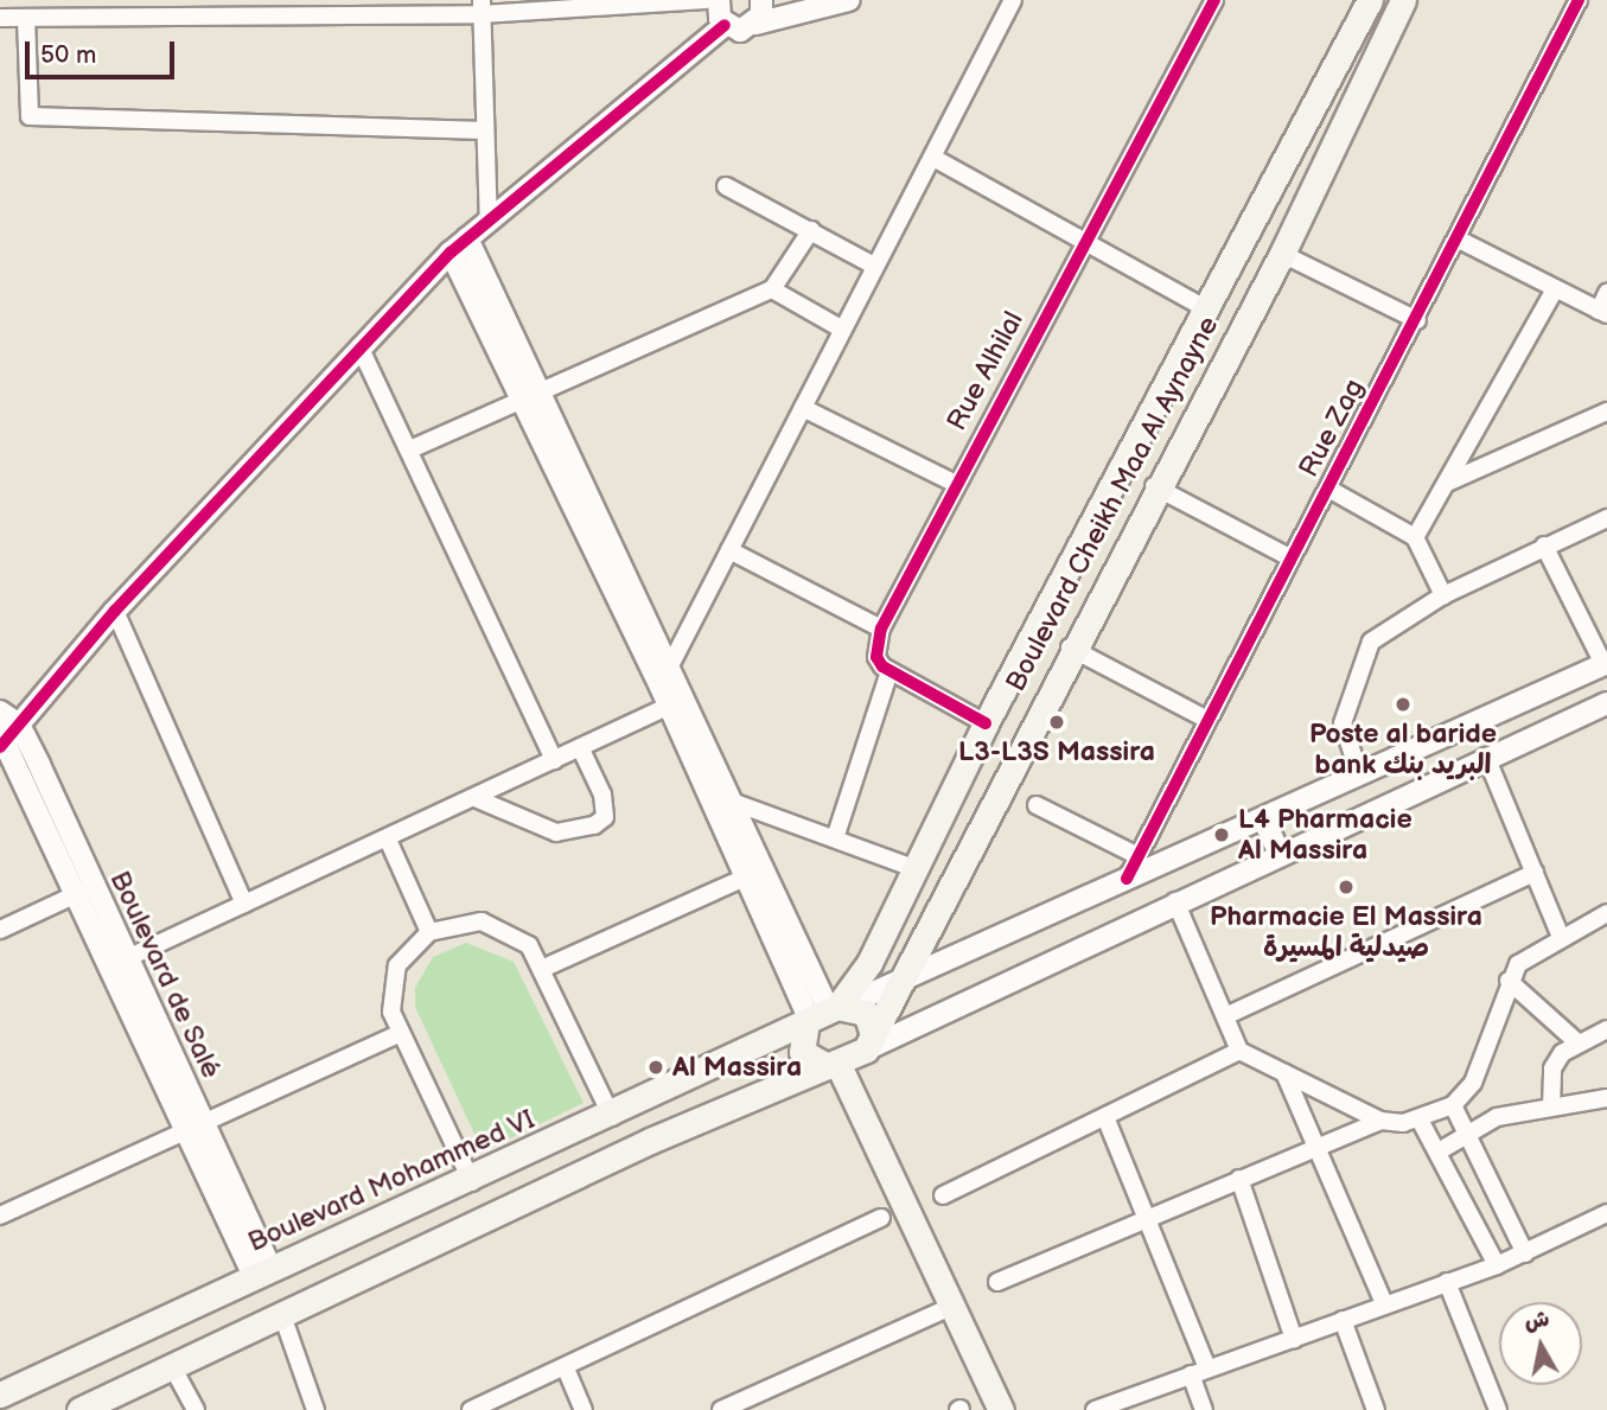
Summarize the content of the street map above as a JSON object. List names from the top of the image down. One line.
{"streets":{"main road":["Boulevard Cheikh Maa Al Aynayne","Boulevard Mohammed VI"],"street":["Rue Alhilal","Rue Zag","Boulevard de Salé"]},"crossings":[["Rue Zag","Boulevard Mohammed VI"],["Boulevard Cheikh Maa Al Aynayne","Boulevard Mohammed VI"],["Boulevard de Salé","Boulevard Mohammed VI"]],"places":["Poste al baride bank البريد بنك","L3-L3S Massira","L4 Pharmacie Al Massira","Pharmacie El Massira صيدلية المسيرة","Al Massira"],"scale_bar":"50 m","north":"top"}
